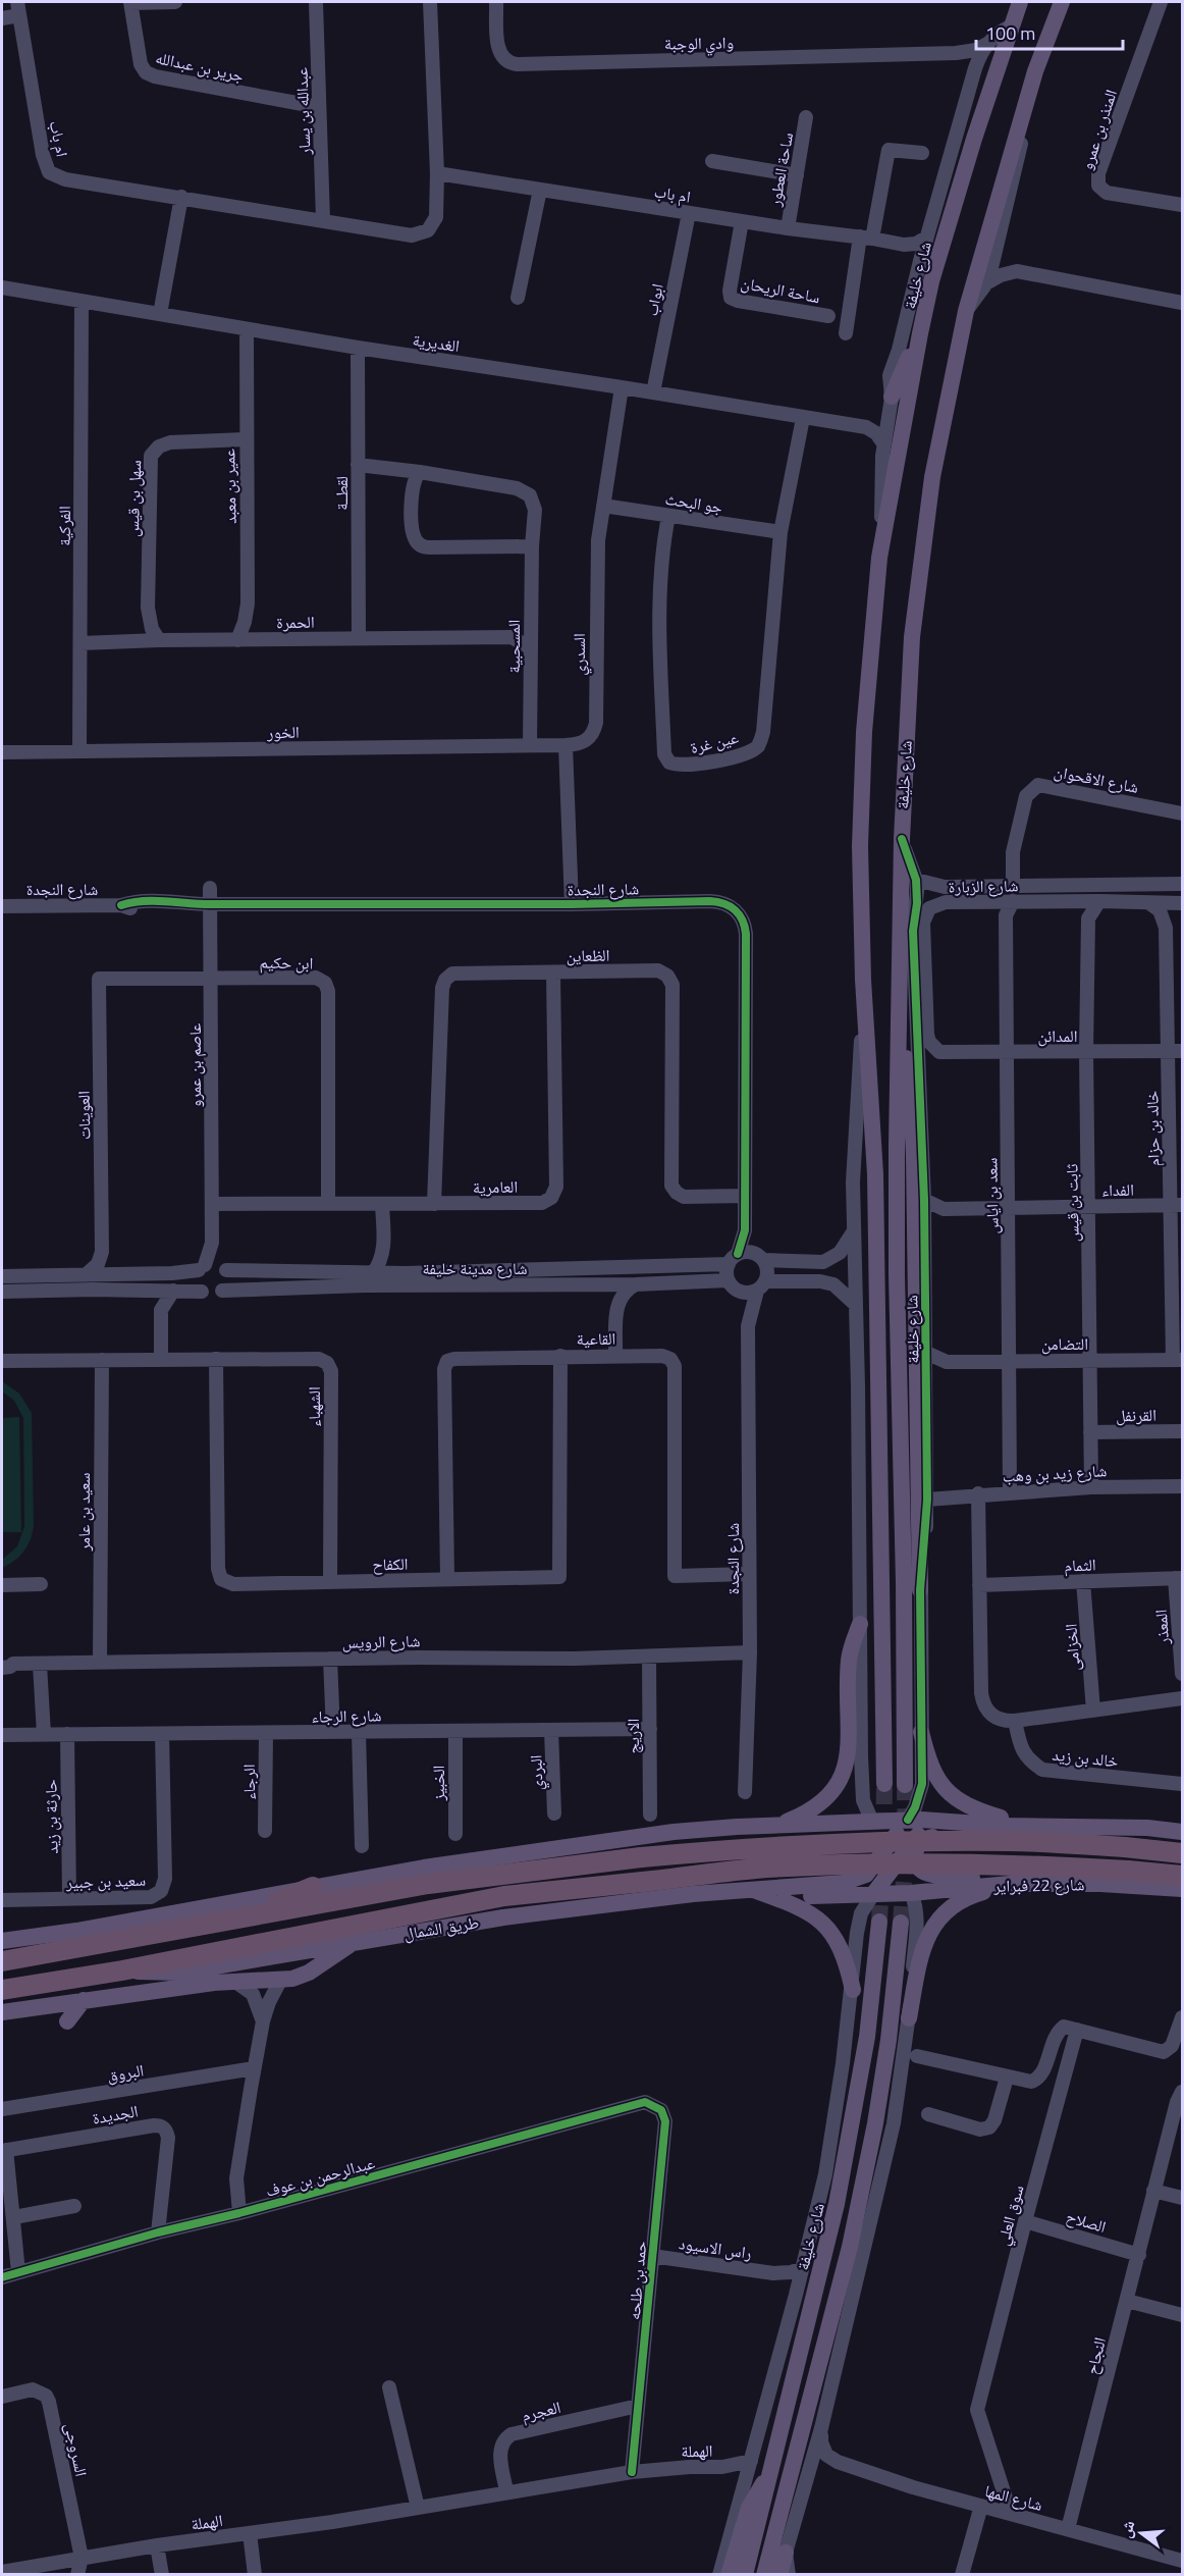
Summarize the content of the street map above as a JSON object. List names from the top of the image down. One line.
{"streets":{"highway":["شارع 22 فبراير","طريق الشمال"],"main road":["شارع خليفة"],"street":["وادي الوجبة","جرير بن عبدالله","عبدالله بن يسار","المنذر بن عمرو","ام باب","ساحة العطور","ساحة الريحان","ابواب","الغديرية","عمير بن معبد","لقطــة","سهل بن قيس","جو البحث","الفركية","الحمرة","المسحبية","السدري","الخور","عين غرة","شارع الاقحوان","شارع الزبارة","شارع النجدة","الظعاين","ابن حكيم","المدائن","عاصم بن عمرو","العوينات","خالد بن حزام","العامرية","الفداء","سعد بن اياس","ثابت بن قيس","شارع مدينة خليفة","القاعية","التضامن","الشهباء","القرنفل","شارع زيد بن وهب","سعيد بن عامر","الكفاح","الثمام","المعذر","شارع الرويس","الخزامى","شارع الرجاء","الاريج","خالد بن زيد","البردي","الرجاء","الخبيز","حارثة بن زيد","سعيد بن جبير","البروق","الجديدة","عبدالرحمن بن عوف","سوق العلي","الصلاح","راس الاسيود","حمد بن طلحه","النجاح","العجرم","السروجى","الهملة","شارع المها"]},"crossings":[["وادي الوجبة","شارع خليفة"],["جرير بن عبدالله","عبدالله بن يسار"],["عبدالله بن يسار","ام باب"],["ام باب","ساحة العطور"],["ام باب","شارع خليفة"],["ام باب","ساحة الريحان"],["ام باب","ابواب"],["شارع خليفة","شارع الزبارة"],["شارع خليفة","الفداء"],["شارع خليفة","التضامن"],["شارع خليفة","شارع زيد بن وهب"],["شارع خليفة","شارع 22 فبراير"],["شارع خليفة","طريق الشمال"],["شارع خليفة","راس الاسيود"],["شارع خليفة","الهملة"],["ابواب","الغديرية"],["الغديرية","عمير بن معبد"],["الغديرية","لقطــة"],["الغديرية","الفركية"],["الغديرية","السدري"],["الغديرية","عين غرة"],["عمير بن معبد","سهل بن قيس"],["عمير بن معبد","الحمرة"],["لقطــة","الحمرة"],["لقطــة","المسحبية"],["سهل بن قيس","الحمرة"],["جو البحث","السدري"],["جو البحث","عين غرة"],["الفركية","الحمرة"],["الفركية","الخور"],["المسحبية","الخور"],["السدري","الخور"],["شارع الاقحوان","شارع الزبارة"],["شارع الزبارة","المدائن"],["شارع الزبارة","خالد بن حزام"],["شارع الزبارة","سعد بن اياس"],["شارع النجدة","الظعاين"],["شارع النجدة","عاصم بن عمرو"],["شارع النجدة","شارع مدينة خليفة"],["شارع النجدة","القاعية"],["شارع النجدة","شارع الرويس"],["الظعاين","العامرية"],["ابن حكيم","عاصم بن عمرو"],["ابن حكيم","العوينات"],["ابن حكيم","العامرية"],["المدائن","خالد بن حزام"],["المدائن","سعد بن اياس"],["المدائن","ثابت بن قيس"],["عاصم بن عمرو","العامرية"],["عاصم بن عمرو","شارع مدينة خليفة"],["خالد بن حزام","الفداء"],["خالد بن حزام","التضامن"],["الفداء","سعد بن اياس"],["الفداء","ثابت بن قيس"],["سعد بن اياس","التضامن"],["سعد بن اياس","شارع زيد بن وهب"],["ثابت بن قيس","التضامن"],["ثابت بن قيس","القرنفل"],["ثابت بن قيس","شارع زيد بن وهب"],["القاعية","الكفاح"],["الشهباء","سعيد بن عامر"],["الشهباء","الكفاح"],["سعيد بن عامر","شارع الرويس"],["الثمام","المعذر"],["الثمام","الخزامى"],["شارع الرويس","الاريج"],["شارع الرجاء","الاريج"],["شارع الرجاء","البردي"],["شارع الرجاء","الرجاء"],["شارع الرجاء","الخبيز"],["شارع الرجاء","حارثة بن زيد"],["شارع الرجاء","سعيد بن جبير"],["حارثة بن زيد","سعيد بن جبير"],["شارع 22 فبراير","طريق الشمال"],["الجديدة","عبدالرحمن بن عوف"],["عبدالرحمن بن عوف","حمد بن طلحه"],["سوق العلي","الصلاح"],["سوق العلي","شارع المها"],["الصلاح","النجاح"],["راس الاسيود","حمد بن طلحه"],["حمد بن طلحه","العجرم"],["حمد بن طلحه","الهملة"],["النجاح","شارع المها"],["العجرم","الهملة"],["السروجى","الهملة"]],"scale_bar":"100 m","north":"left"}
